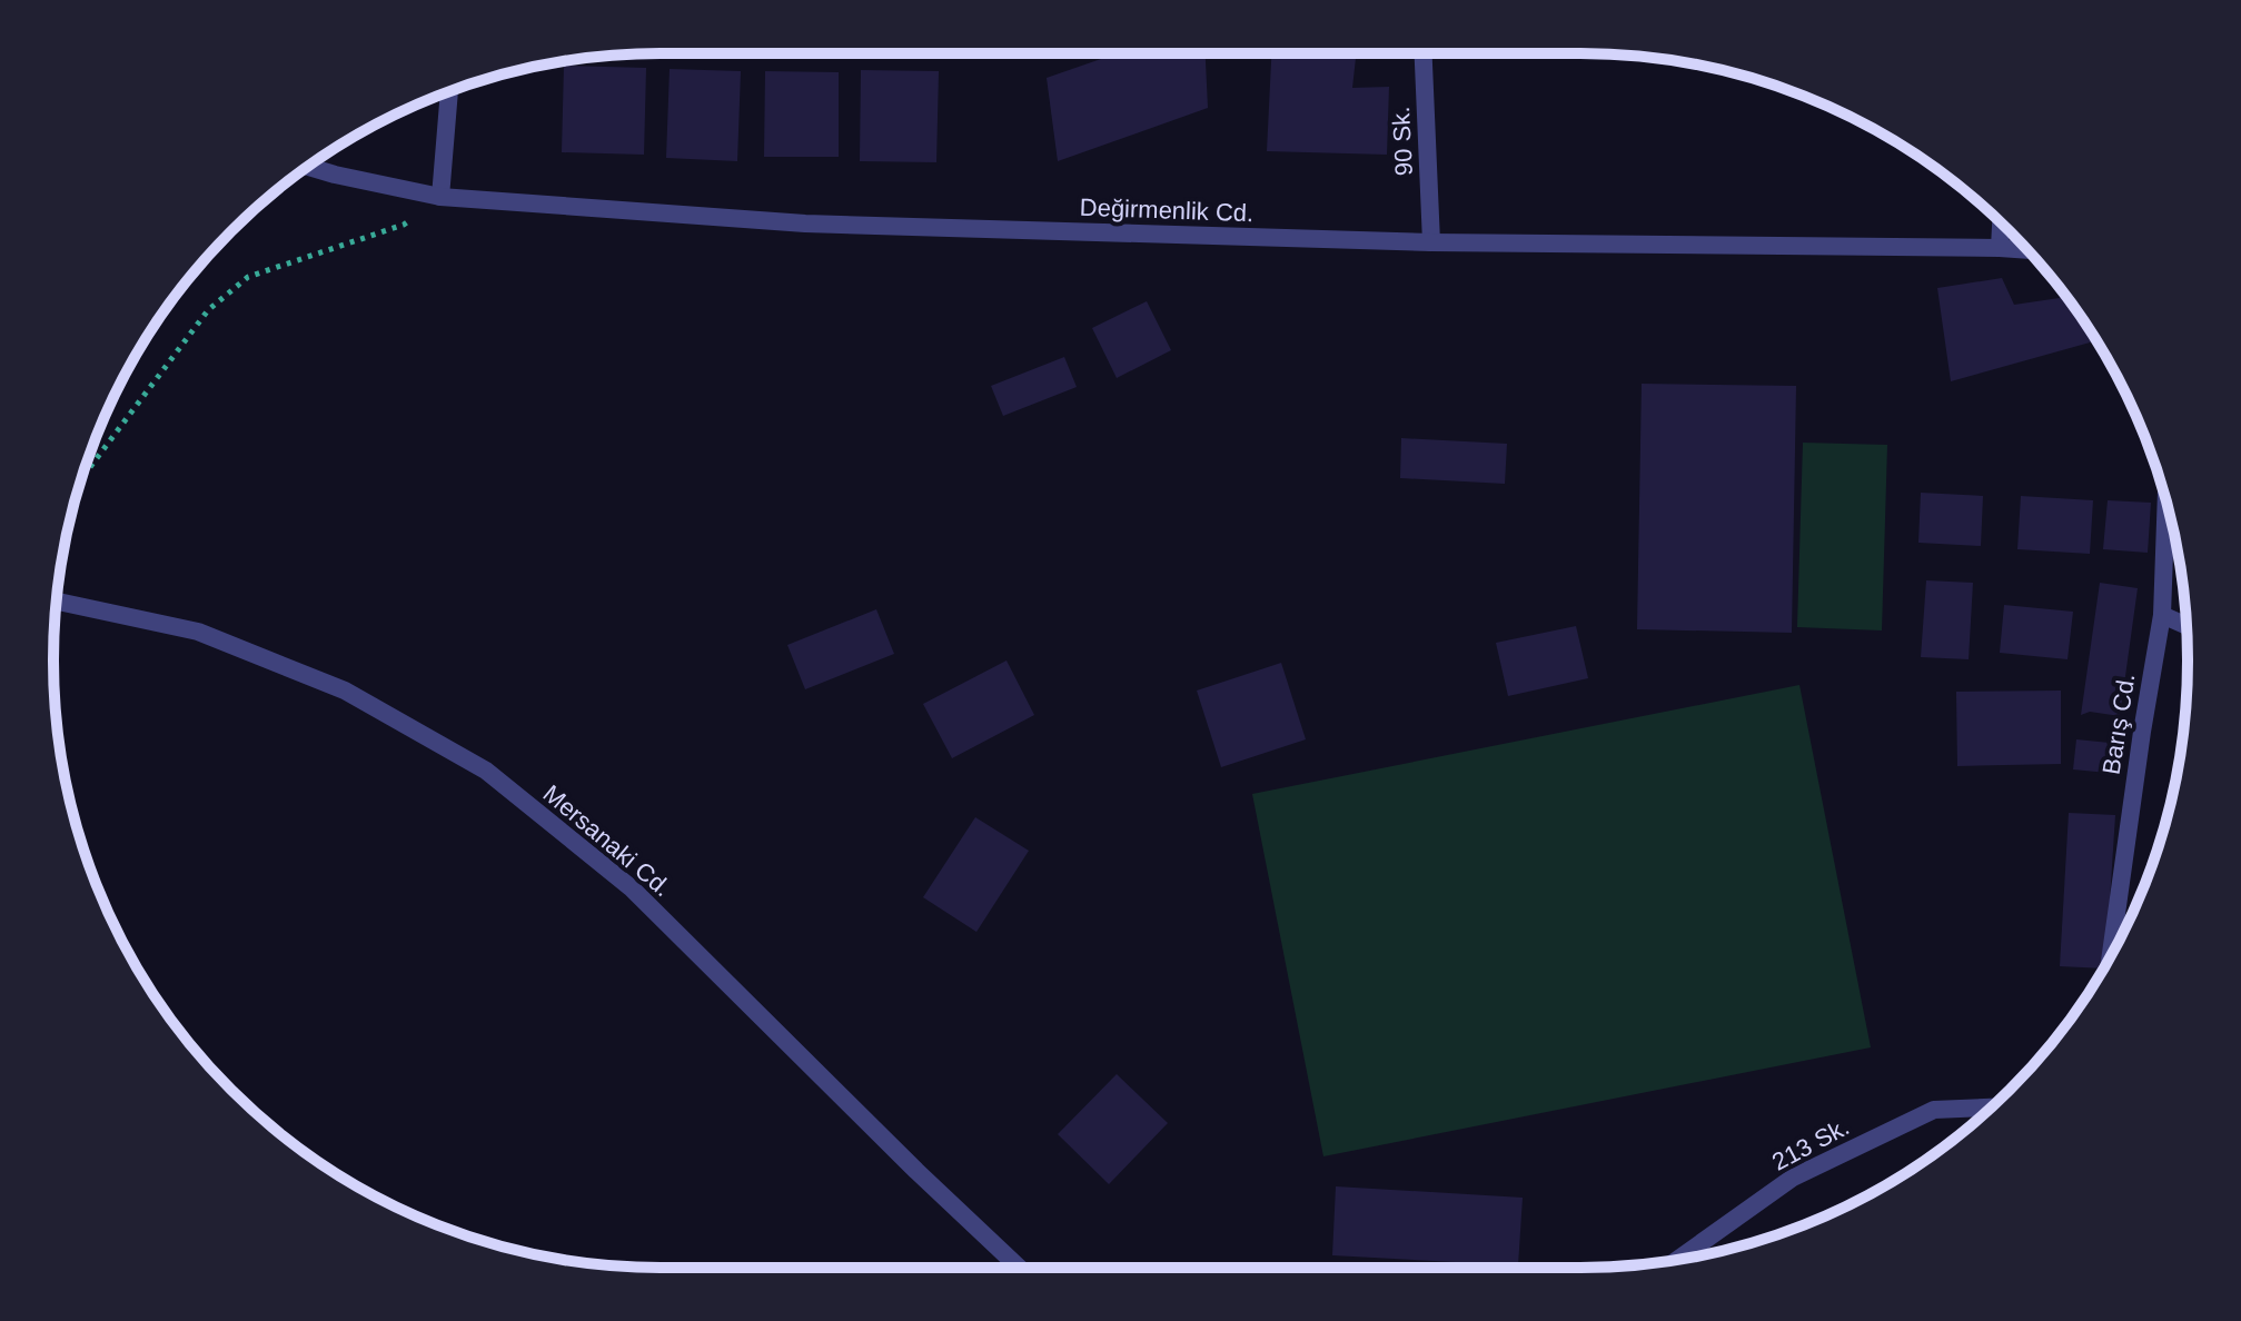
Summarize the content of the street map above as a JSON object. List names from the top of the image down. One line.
{"streets":{"street":["90 Sk.","Değirmenlik Cd.","Barış Cd.","Mersanaki Cd.","213 Sk."]},"crossings":[["90 Sk.","Değirmenlik Cd."]]}
